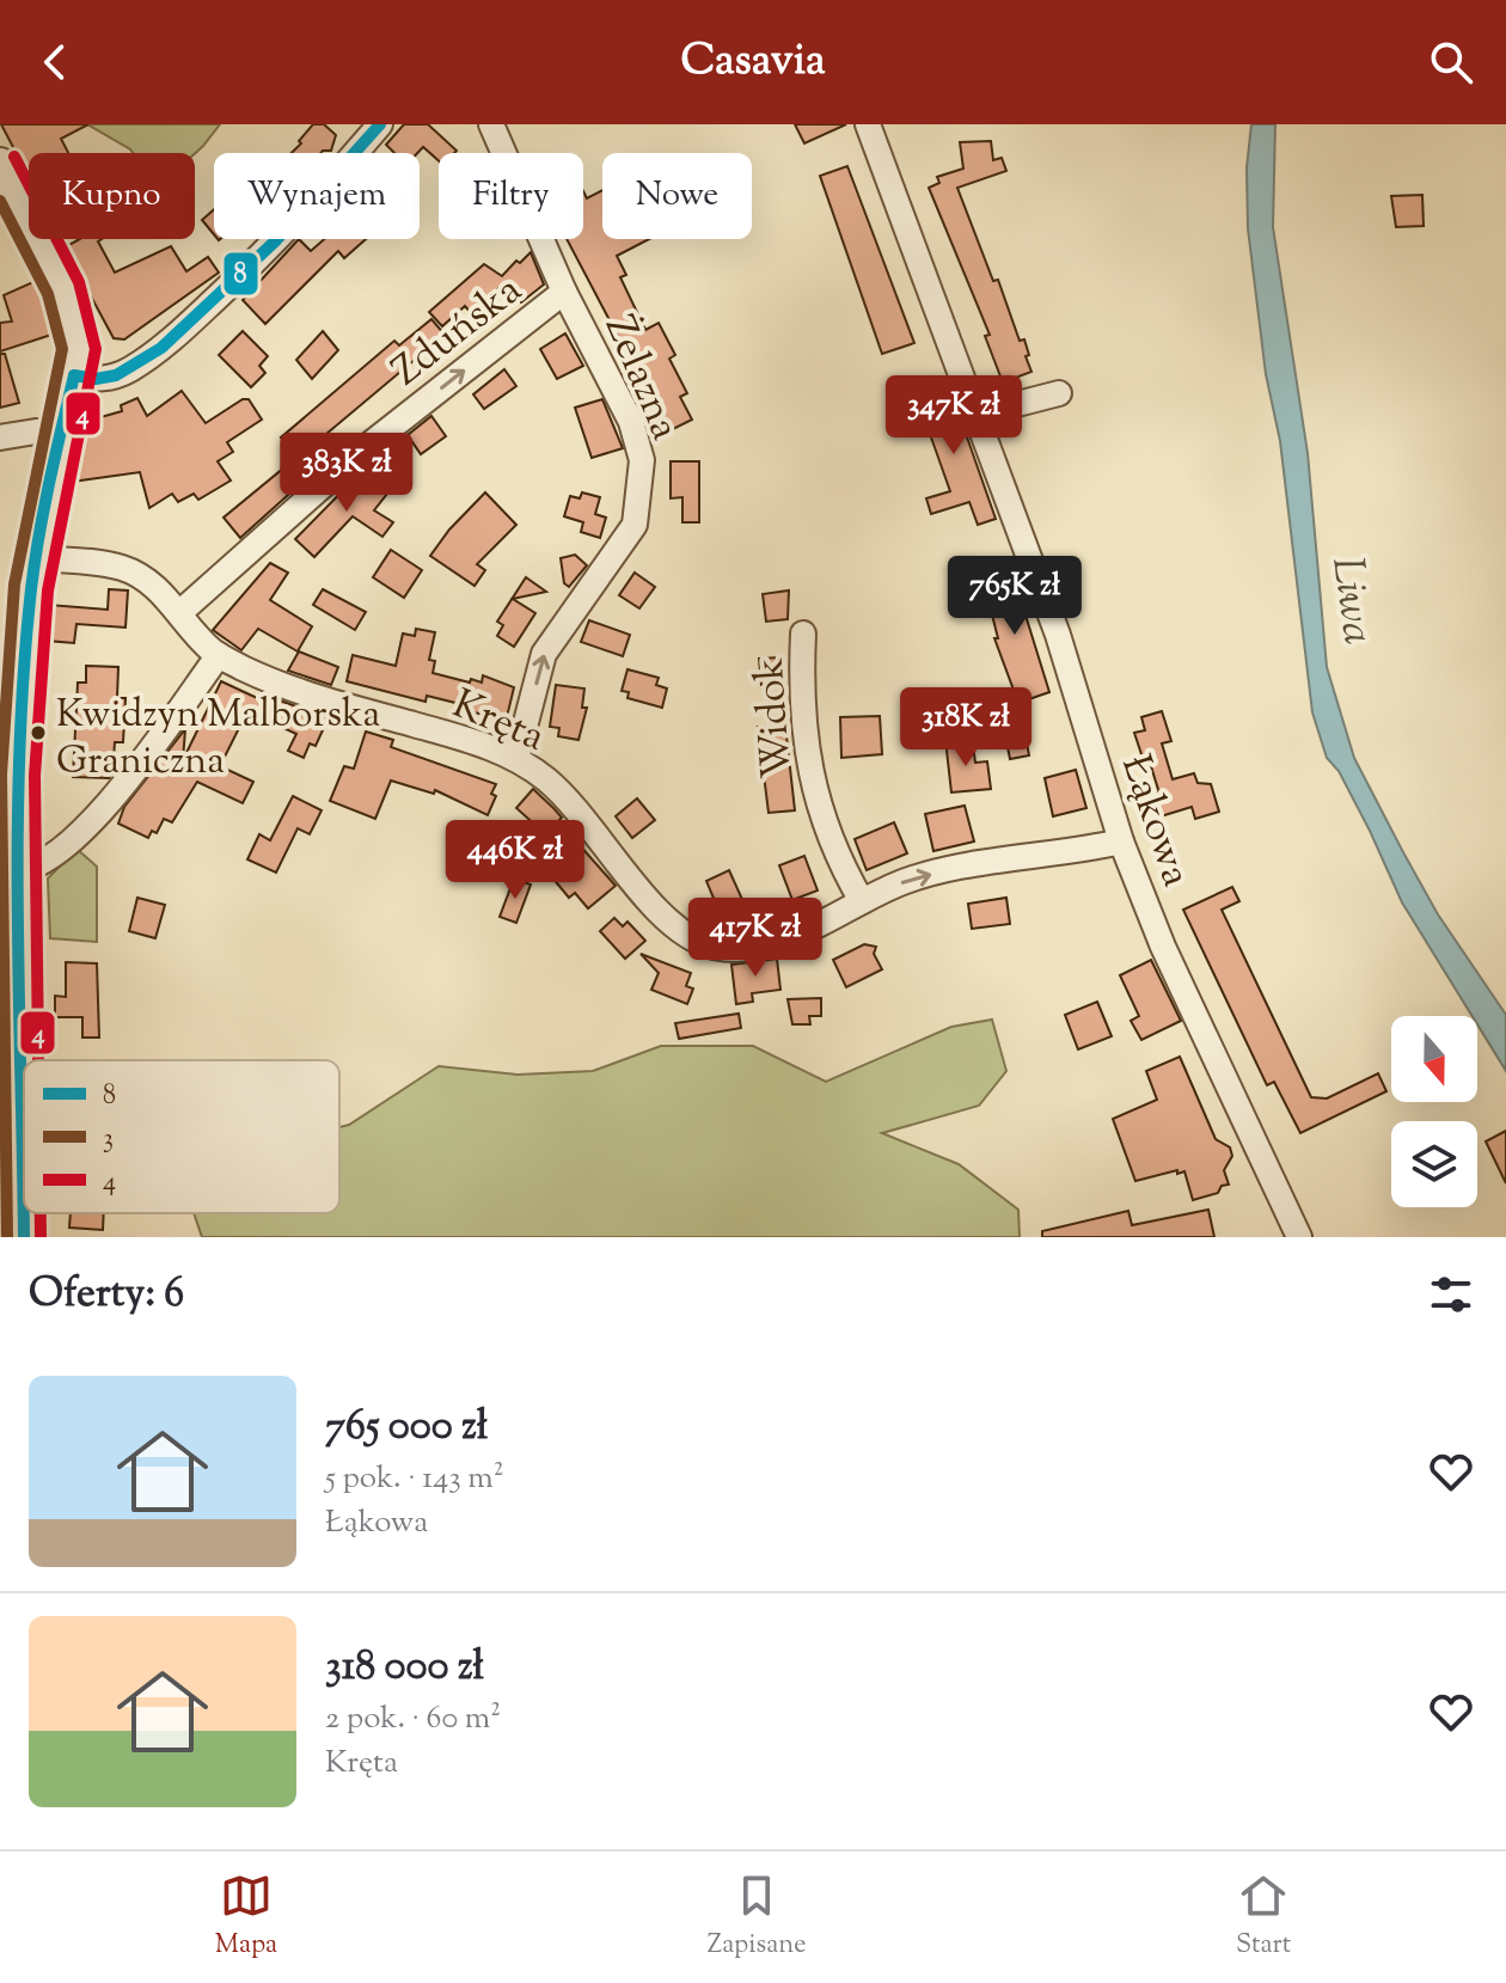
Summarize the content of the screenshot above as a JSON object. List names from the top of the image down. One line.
{"streets":{"street":["Zduńska","Żelazna","Kręta","Widok","Łąkowa"]},"crossings":[["Zduńska","Żelazna"],["Zduńska","Kręta"],["Żelazna","Kręta"],["Kręta","Widok"],["Kręta","Łąkowa"]],"one_way":["Żelazna"],"water":["Liwa"],"places":["Kwidzyn Malborska Graniczna"],"lines":["transit line 8","transit line 4","transit line 3"],"legend":["8","3","4"],"north":"bottom","page":{"header":"Casavia","chip":["Kupno","Wynajem","Filtry","Nowe"],"price":["347K zł","383K zł","765K zł","318K zł","446K zł","417K zł"],"heading":"Oferty: 6","list":[{"name":"765 000 zł","note":"5 pok. · 143 m² · Łąkowa"},{"name":"318 000 zł","note":"2 pok. · 60 m² · Kręta"}],"tabs":["Mapa","Zapisane","Start"]}}
